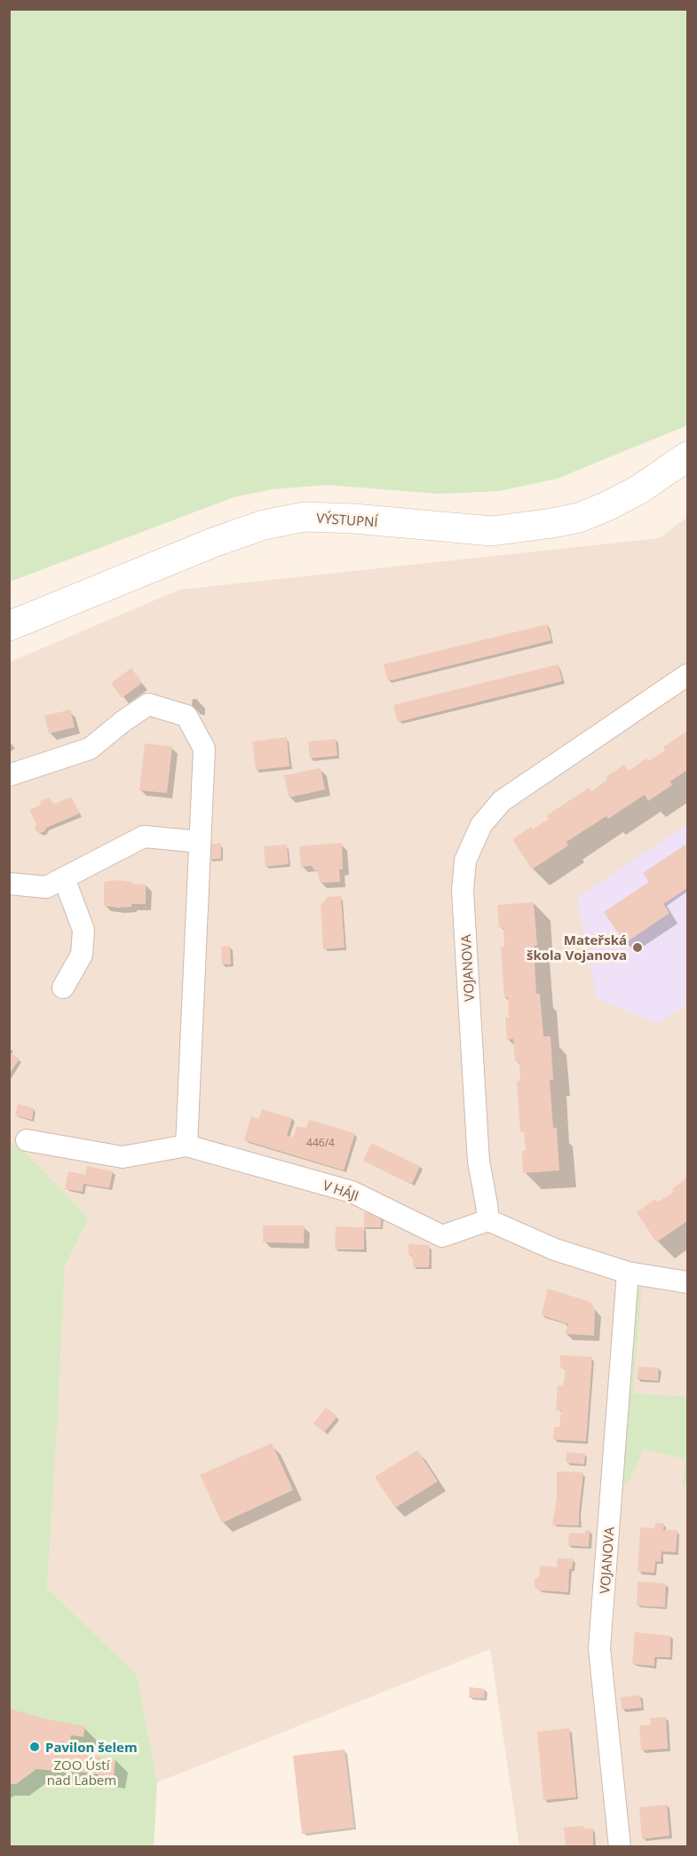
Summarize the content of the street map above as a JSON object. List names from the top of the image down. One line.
{"streets":{"street":["VÝSTUPNÍ","VOJANOVA","V HÁJI"]},"crossings":[["VOJANOVA","V HÁJI"]],"parks":["ZOO Ústí nad Labem"],"places":["Mateřská škola Vojanova","Pavilon šelem"],"house_numbers":["446/4"]}
